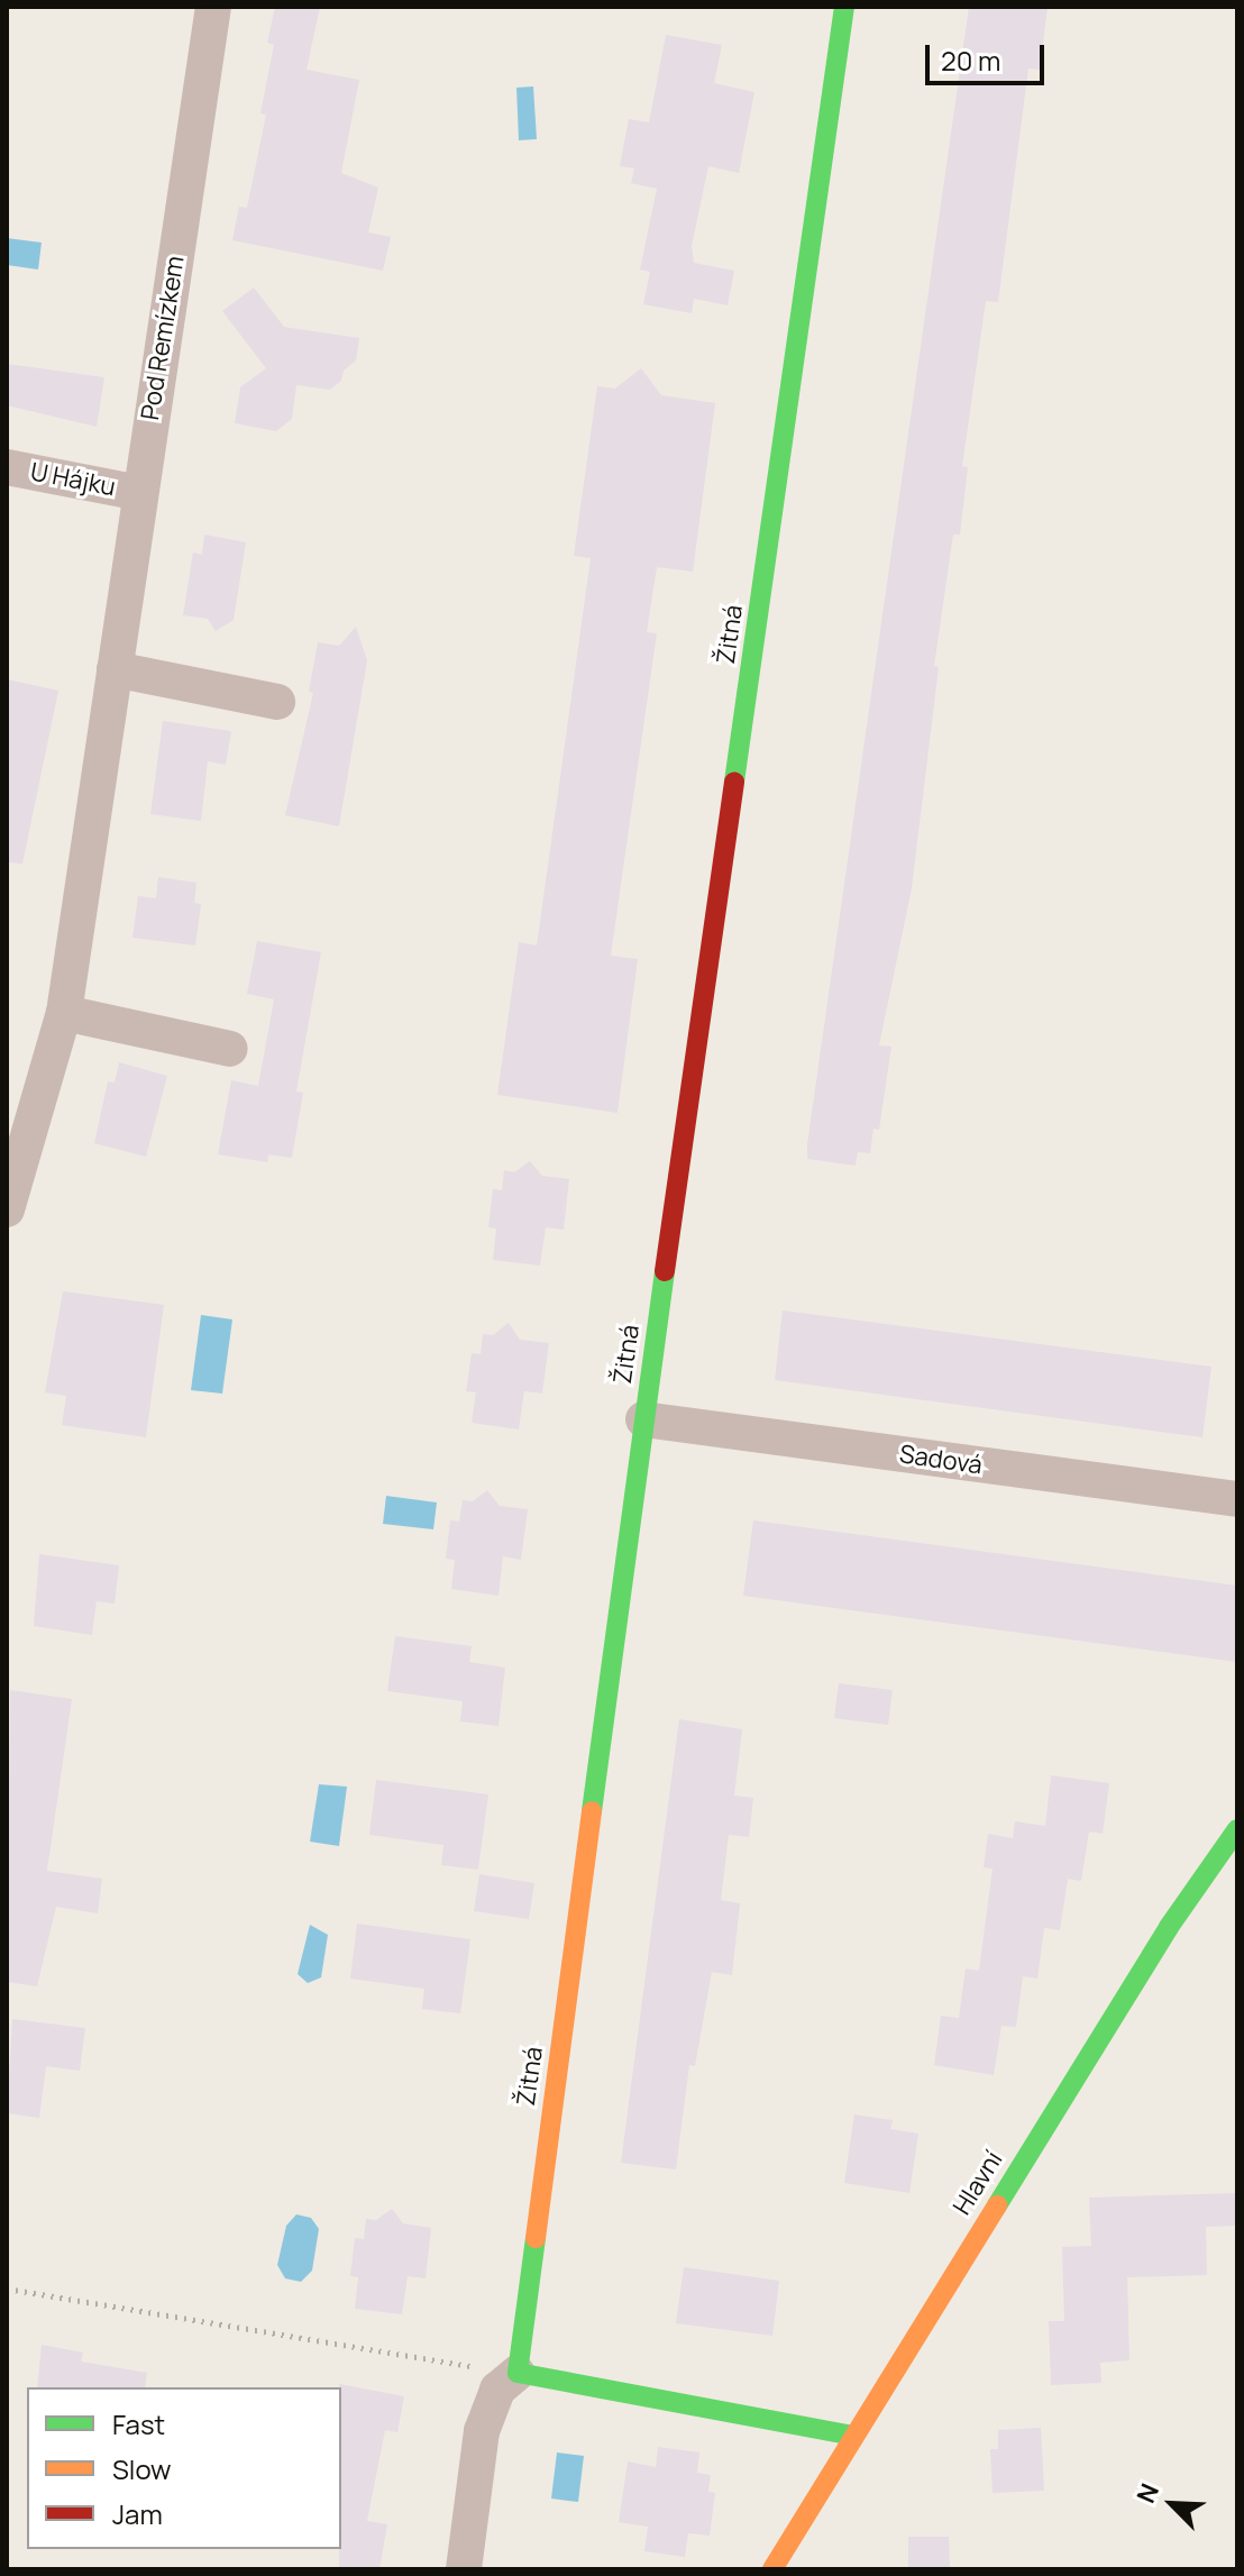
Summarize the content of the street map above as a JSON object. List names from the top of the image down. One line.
{"streets":{"street":["Pod Remízkem","U Hájku","Žitná","Sadová","Hlavní"]},"crossings":[["Pod Remízkem","U Hájku"],["Žitná","Sadová"]],"legend":["Fast","Slow","Jam"],"scale_bar":"20 m","north":"top left"}
